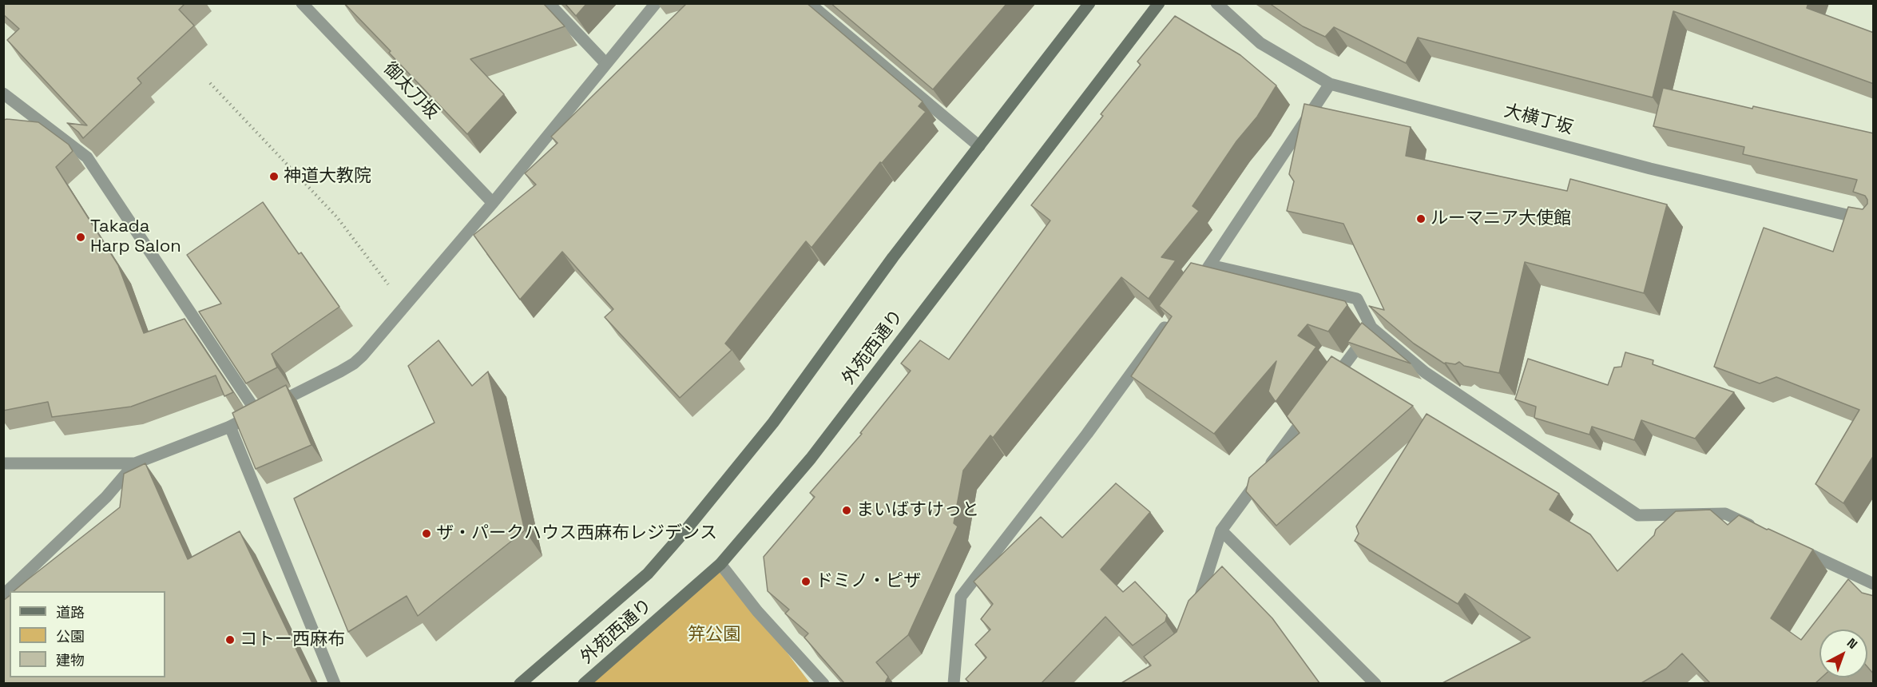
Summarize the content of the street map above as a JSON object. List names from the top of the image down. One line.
{"streets":{"main road":["外苑西通り"],"street":["御太刀坂","大横丁坂"]},"parks":["笄公園"],"places":["神道大教院","ルーマニア大使館","Takada Harp Salon","まいばすけっと","ザ・パークハウス西麻布レジデンス","ドミノ・ピザ","コトー西麻布"],"legend":["道路","公園","建物"],"north":"top right"}
